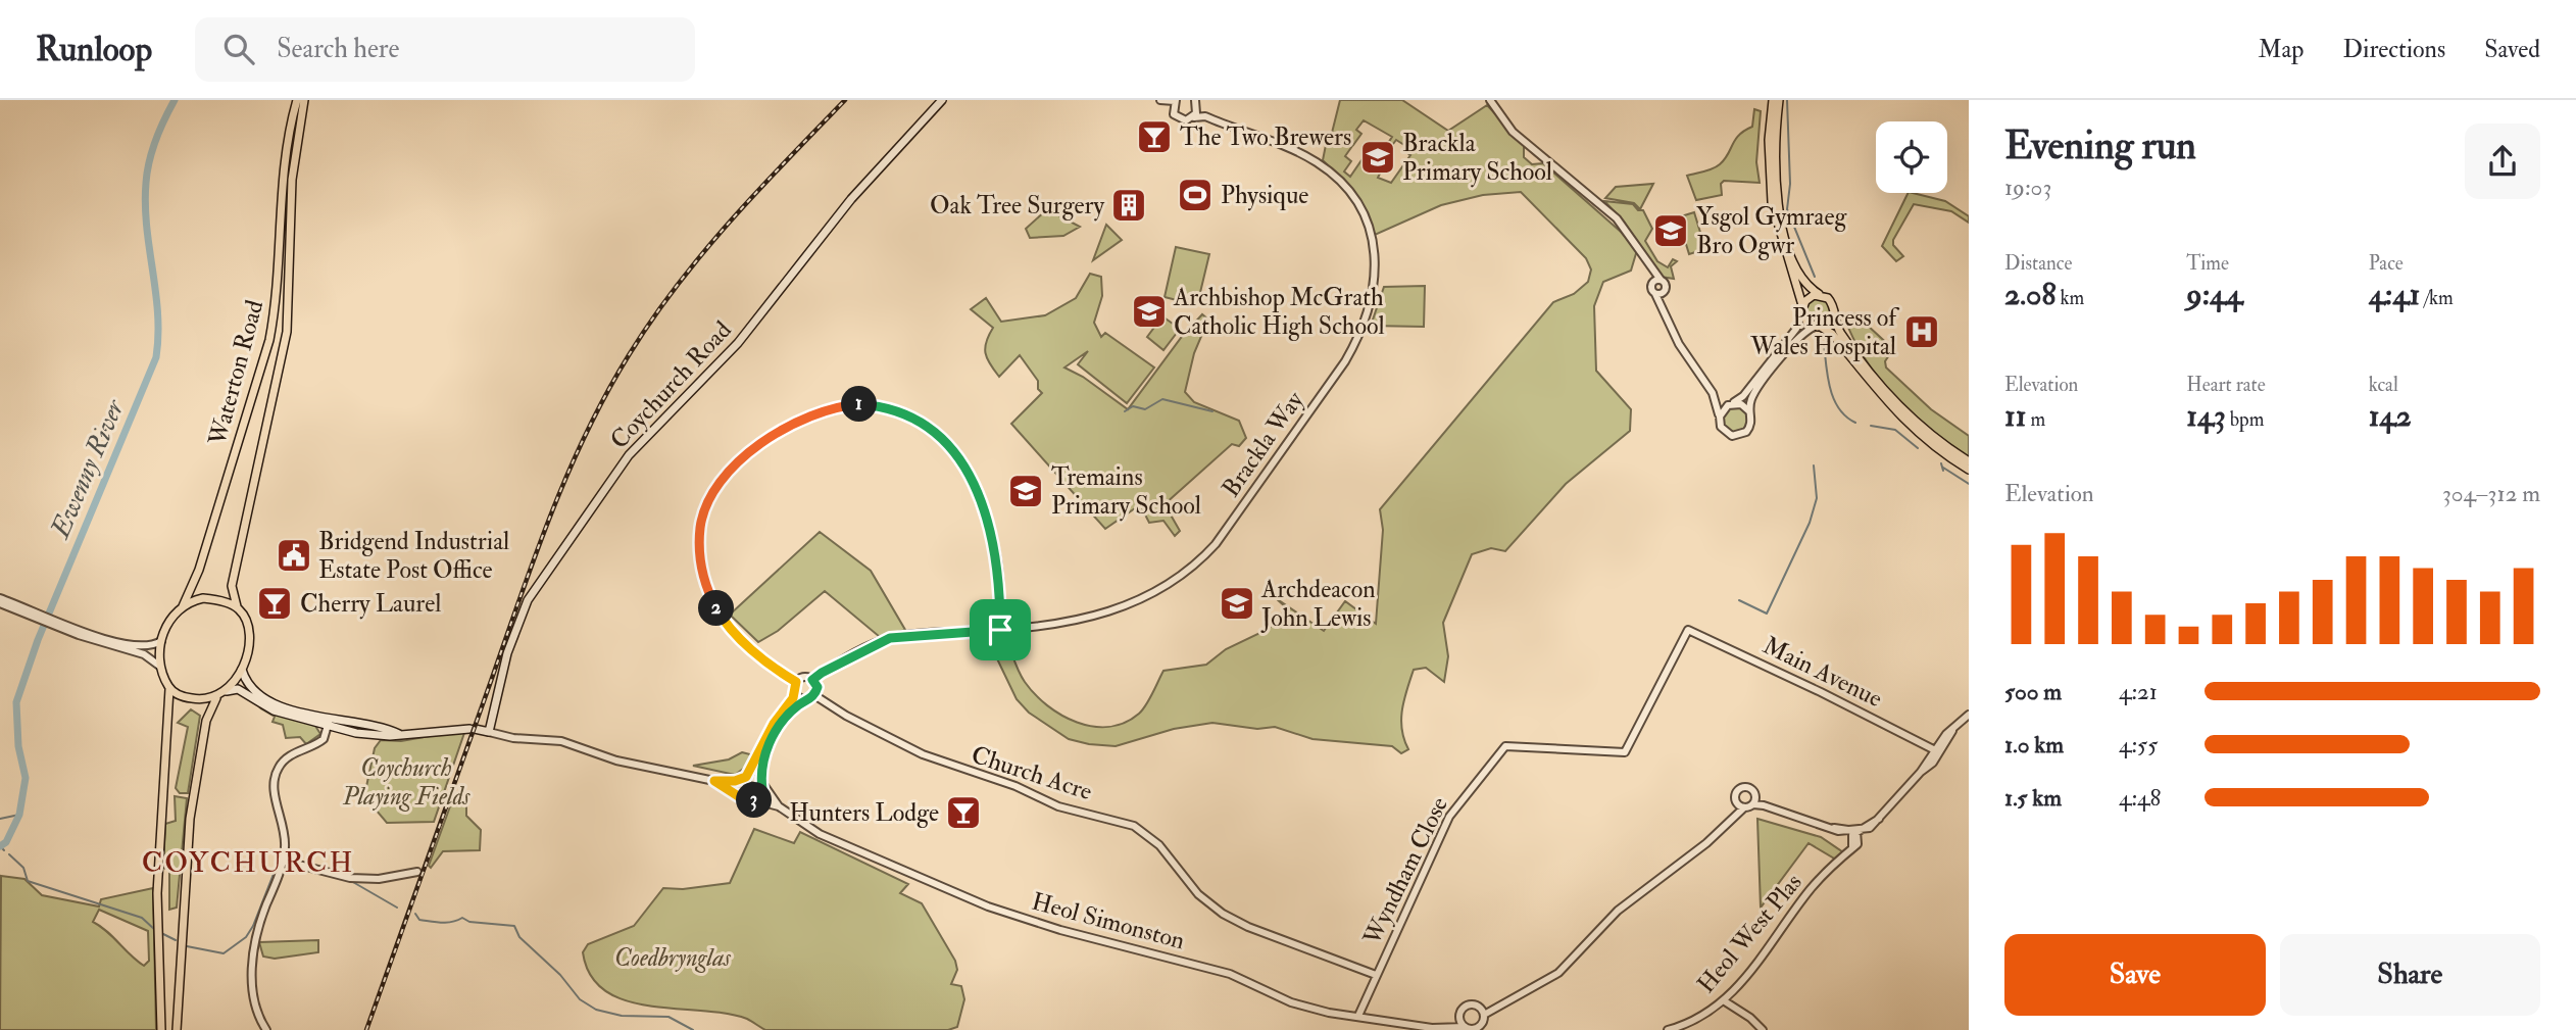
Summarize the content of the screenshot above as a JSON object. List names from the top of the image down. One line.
{"streets":{"main road":["Waterton Road","Coychurch Road"],"street":["Brackla Way","Main Avenue","Church Acre","Wyndham Close","Heol Simonston","Heol West Plas"]},"crossings":[["Brackla Way","Church Acre"],["Main Avenue","Wyndham Close"],["Church Acre","Wyndham Close"],["Wyndham Close","Heol Simonston"]],"districts":["COYCHURCH"],"water":["Ewenny River"],"parks":["Coychurch Playing Fields","Coedbrynglas"],"places":{"bar":["The Two Brewers","Cherry Laurel","Hunters Lodge"],"school or university":["Brackla Primary School","Ysgol Gymraeg Bro Ogwr","Archbishop McGrath Catholic High School","Tremains Primary School","Archdeacon John Lewis"],"sports":["Physique"],"building":["Oak Tree Surgery"],"hospital":["Princess of Wales Hospital"],"public building":["Bridgend Industrial Estate Post Office"]},"page":{"header":"Runloop","search":"Search here","nav":["Map","Directions","Saved"],"heading":["Evening run","19:03"],"stats":[["Distance","2.08 km"],["Time","9:44"],["Pace","4:41 /km"],["Elevation","11 m"],["Heart rate","143 bpm"],["kcal","142"]],"pins":["1","2","3"],"chart":["Elevation","304–312 m"],"list":[{"name":"500 m","note":"4:21"},{"name":"1.0 km","note":"4:55"},{"name":"1.5 km","note":"4:48"}],"buttons":["Save","Share"]}}
